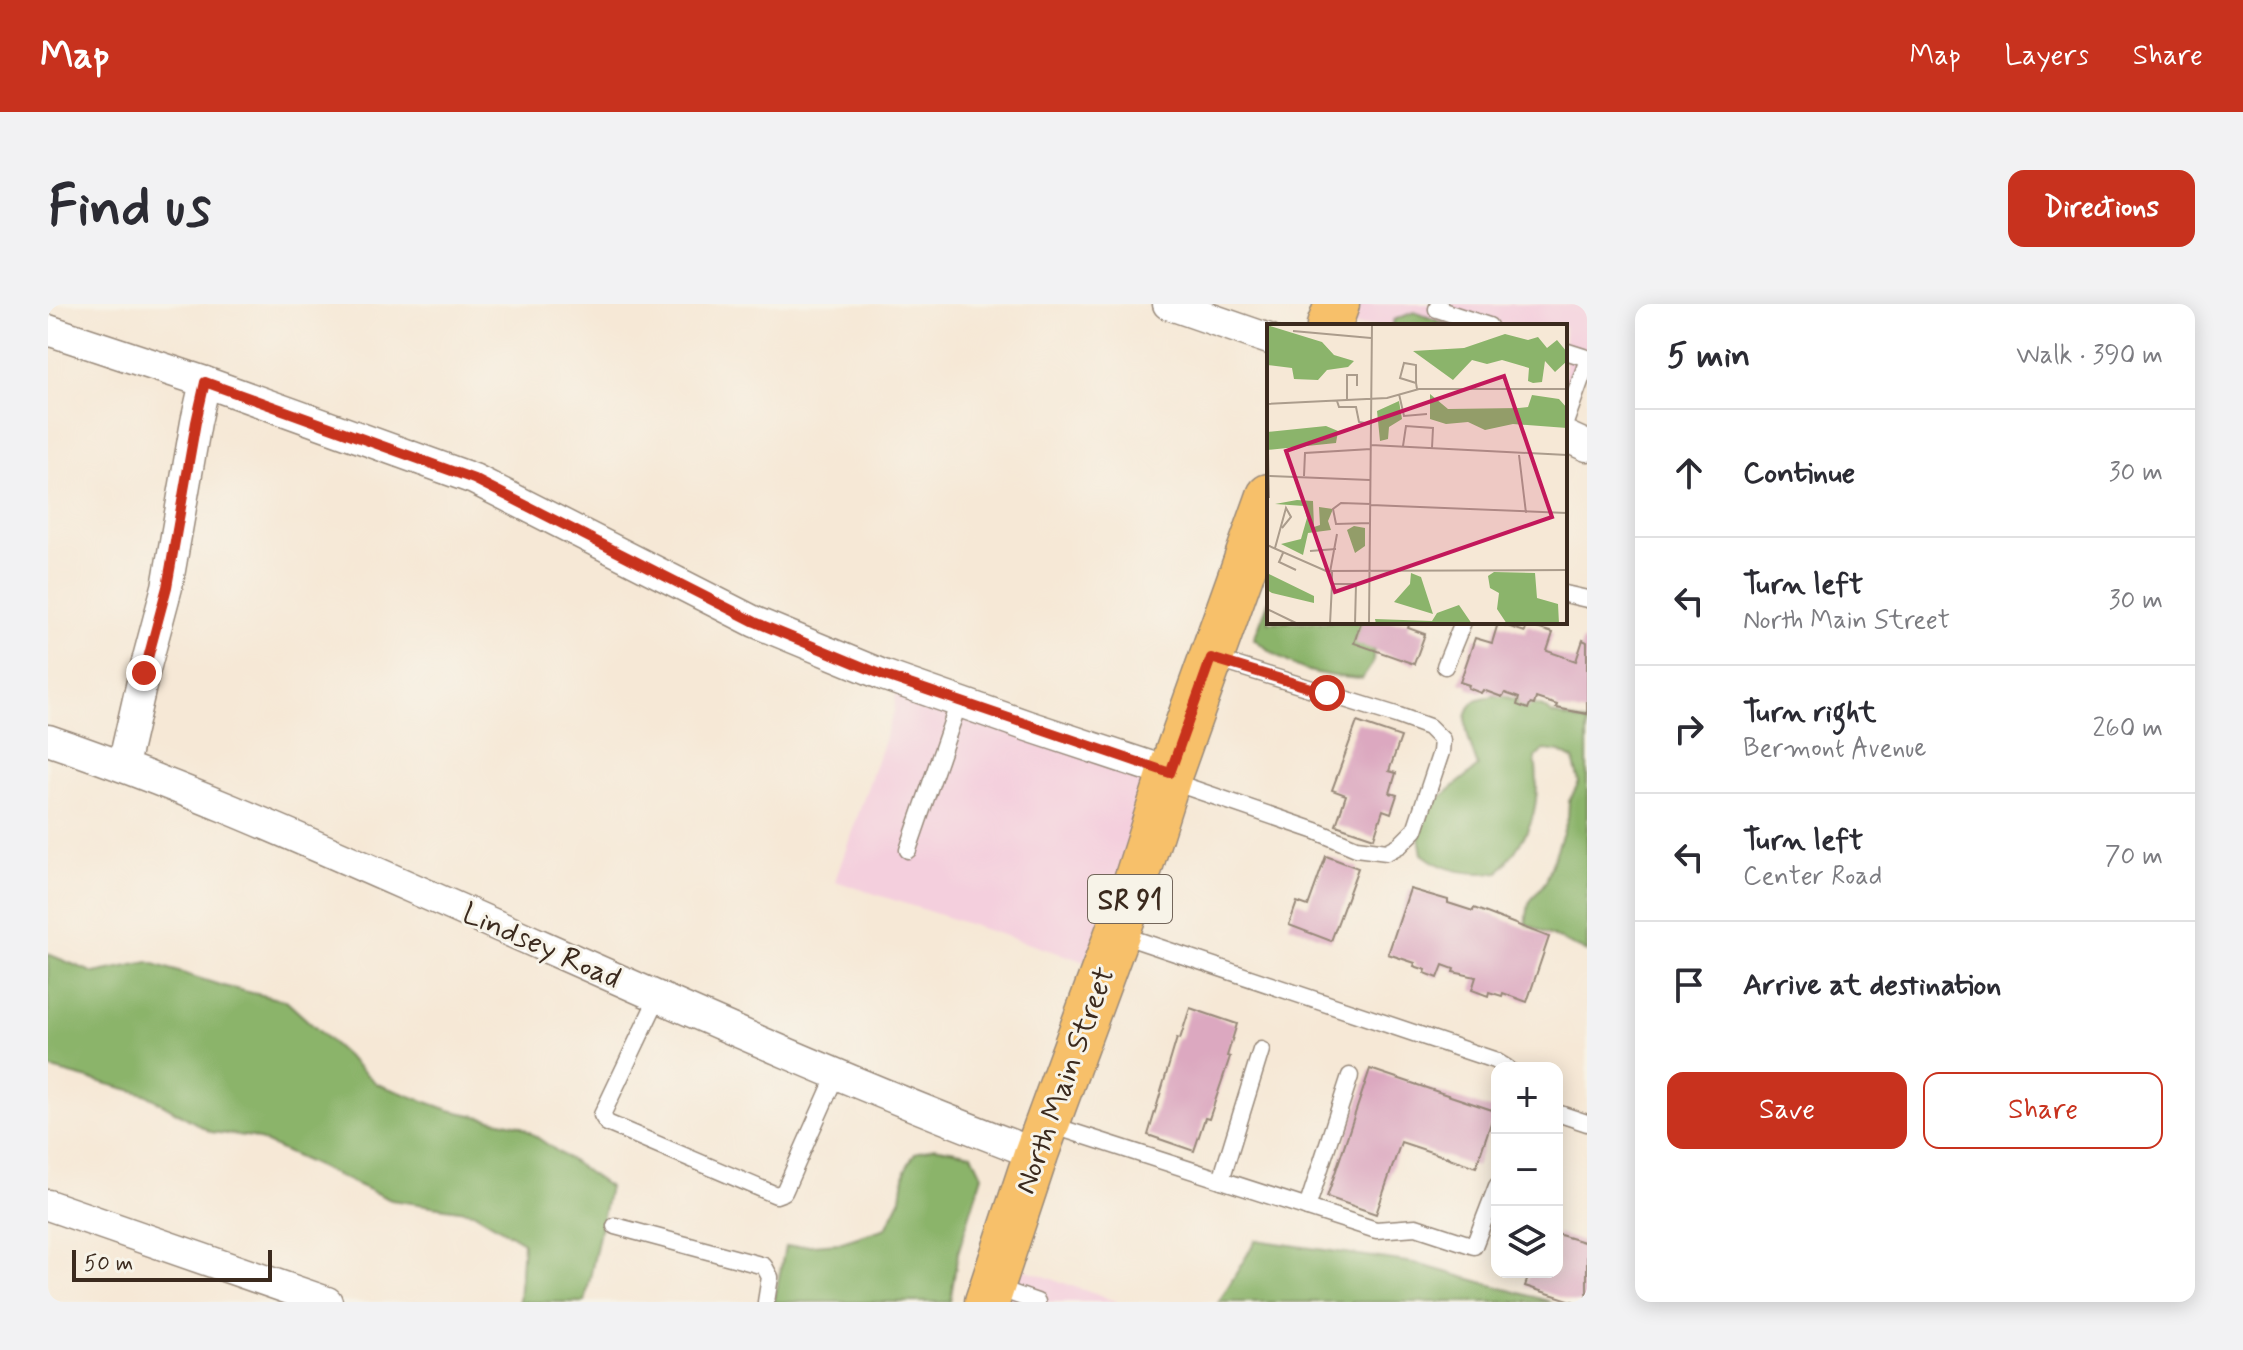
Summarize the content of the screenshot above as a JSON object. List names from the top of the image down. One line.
{"streets":{"main road":["SR 91","North Main Street"],"street":["Lindsey Road"]},"crossings":[["Lindsey Road","North Main Street"]],"scale_bar":"50 m","page":{"header":"Map","nav":["Map","Layers","Share"],"buttons":["Directions",["Save","Share"]],"title":"Find us","heading":["5 min","Walk · 390 m"],"list":[["Continue","30 m"],["Turn left","North Main Street","30 m"],["Turn right","Bermont Avenue","260 m"],["Turn left","Center Road","70 m"],"Arrive at destination"],"map_buttons":["+","−"],"scale":"50 m"}}
